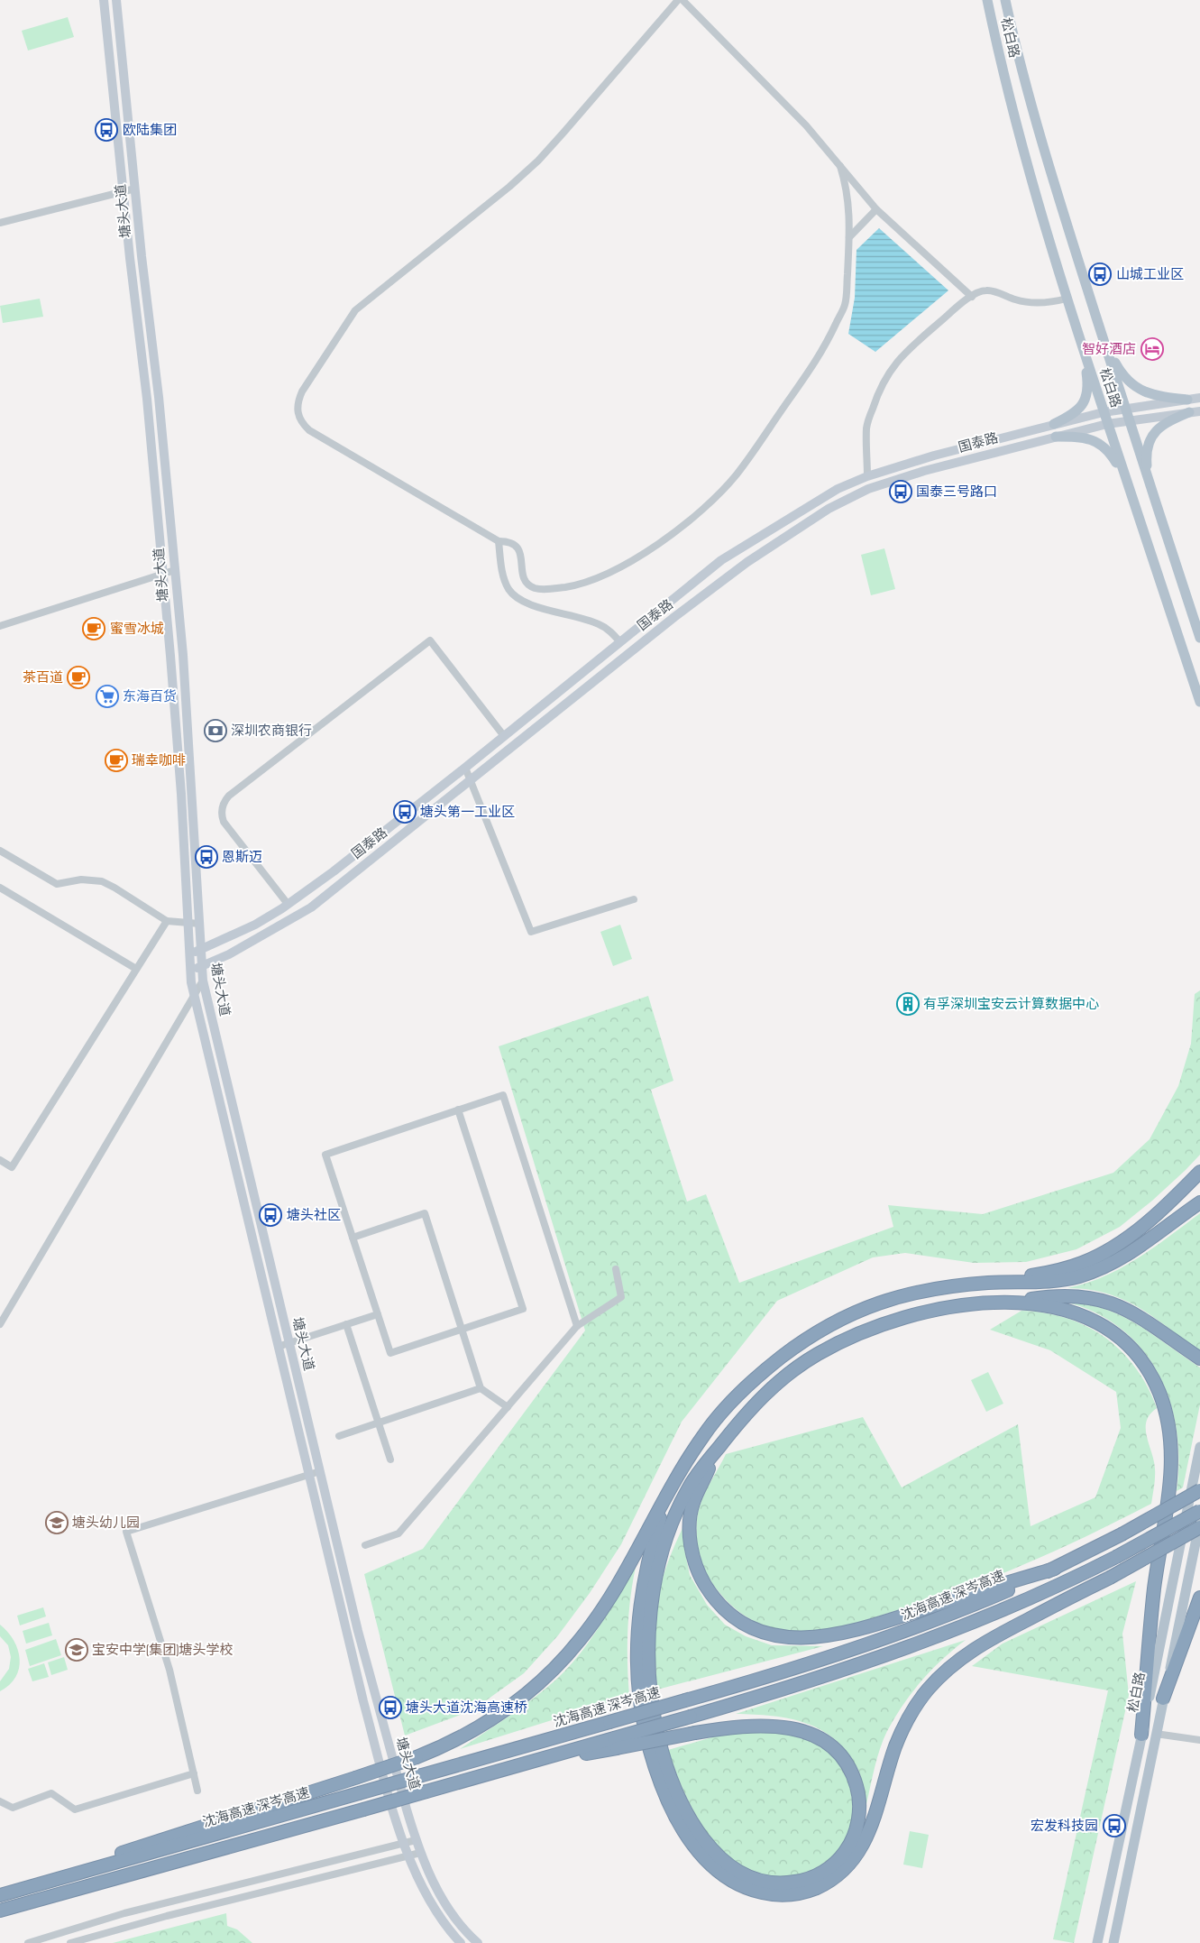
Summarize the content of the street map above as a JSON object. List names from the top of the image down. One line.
{"streets":{"highway":["沈海高速 深岑高速"],"main road":["松白路","塘头大道","国泰路"]},"crossings":[["松白路","国泰路"],["塘头大道","国泰路"]],"places":{"bus stop":["欧陆集团","山城工业区","国泰三号路口","塘头第一工业区","恩斯迈","塘头社区","塘头大道沈海高速桥","宏发科技园"],"hotel":["智好酒店"],"cafe":["蜜雪冰城","茶百道","瑞幸咖啡"],"supermarket":["东海百货"],"bank":["深圳农商银行"],"building":["有孚深圳宝安云计算数据中心"],"school or university":["塘头幼儿园","宝安中学(集团)塘头学校"]}}
